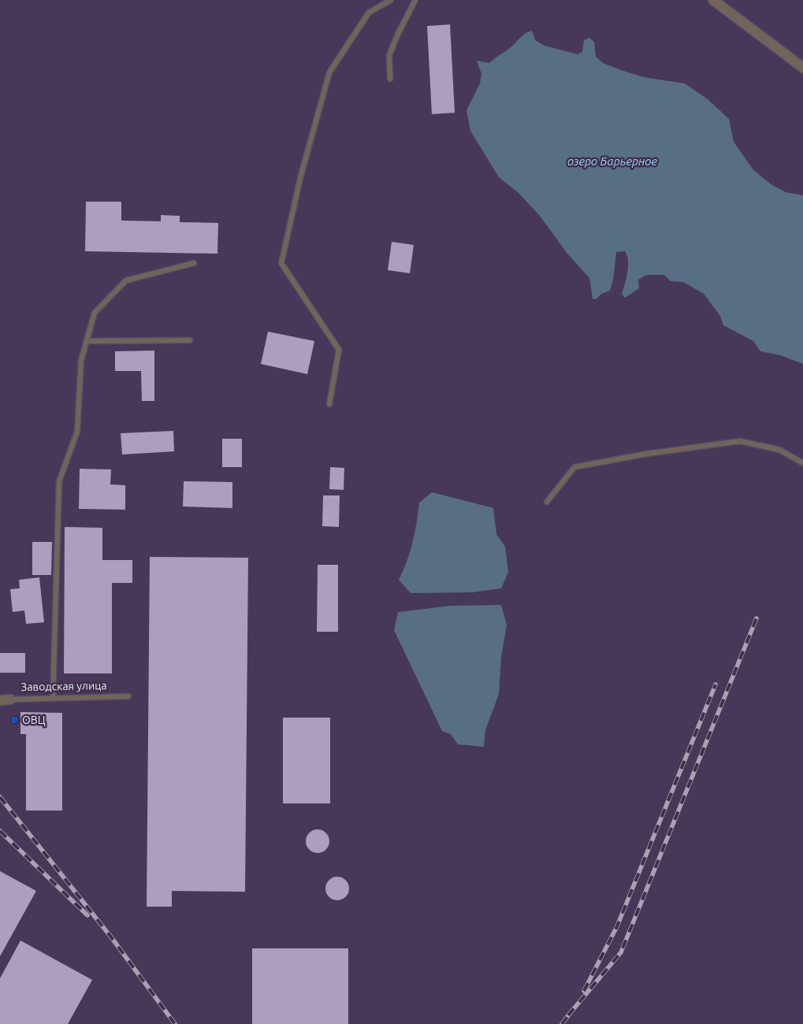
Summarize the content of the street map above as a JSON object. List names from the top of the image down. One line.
{"streets":{"lane":["Заводская улица"]},"water":["озеро Барьерное"],"places":{"transit":["ОВЦ"]}}
